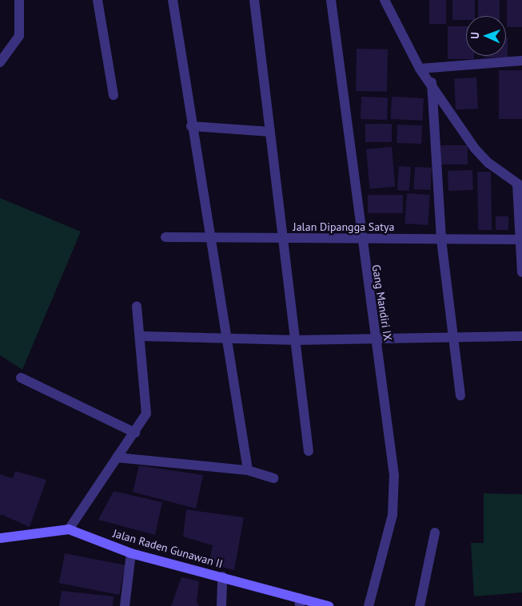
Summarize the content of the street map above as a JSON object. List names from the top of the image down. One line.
{"streets":{"street":["Jalan Dipangga Satya","Gang Mandiri IX","Jalan Raden Gunawan II"]},"crossings":[["Jalan Dipangga Satya","Gang Mandiri IX"]],"north":"left"}
